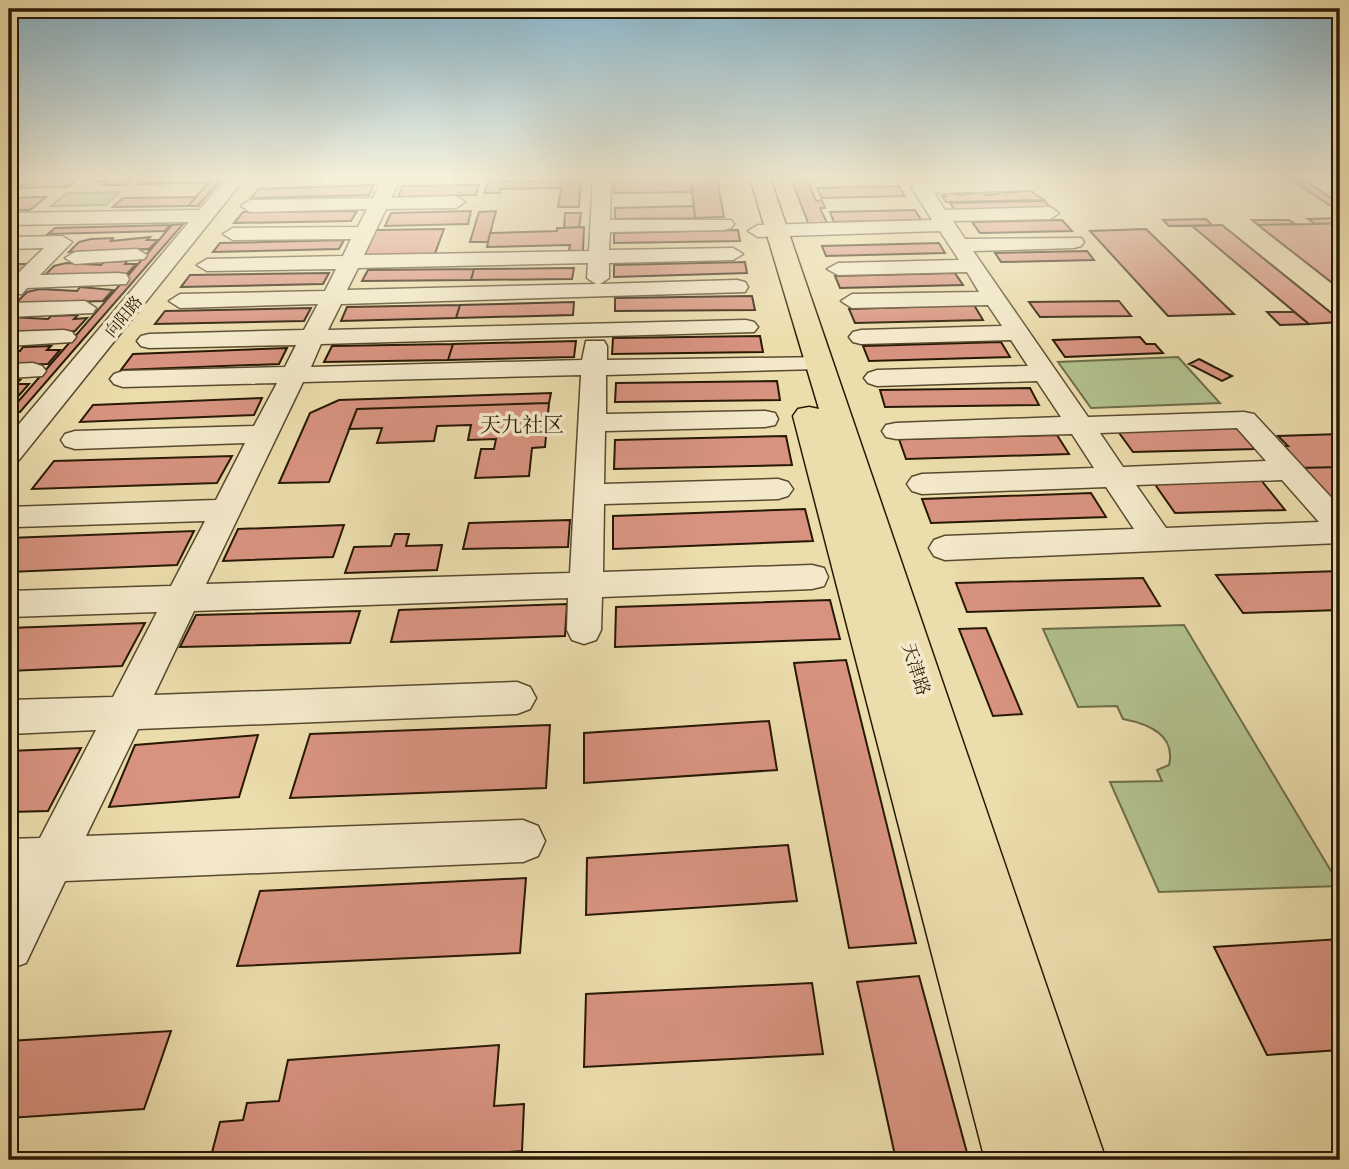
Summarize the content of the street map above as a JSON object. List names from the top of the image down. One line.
{"streets":{"main road":["天津路"],"street":["向阳路"]},"districts":["天九社区"]}
